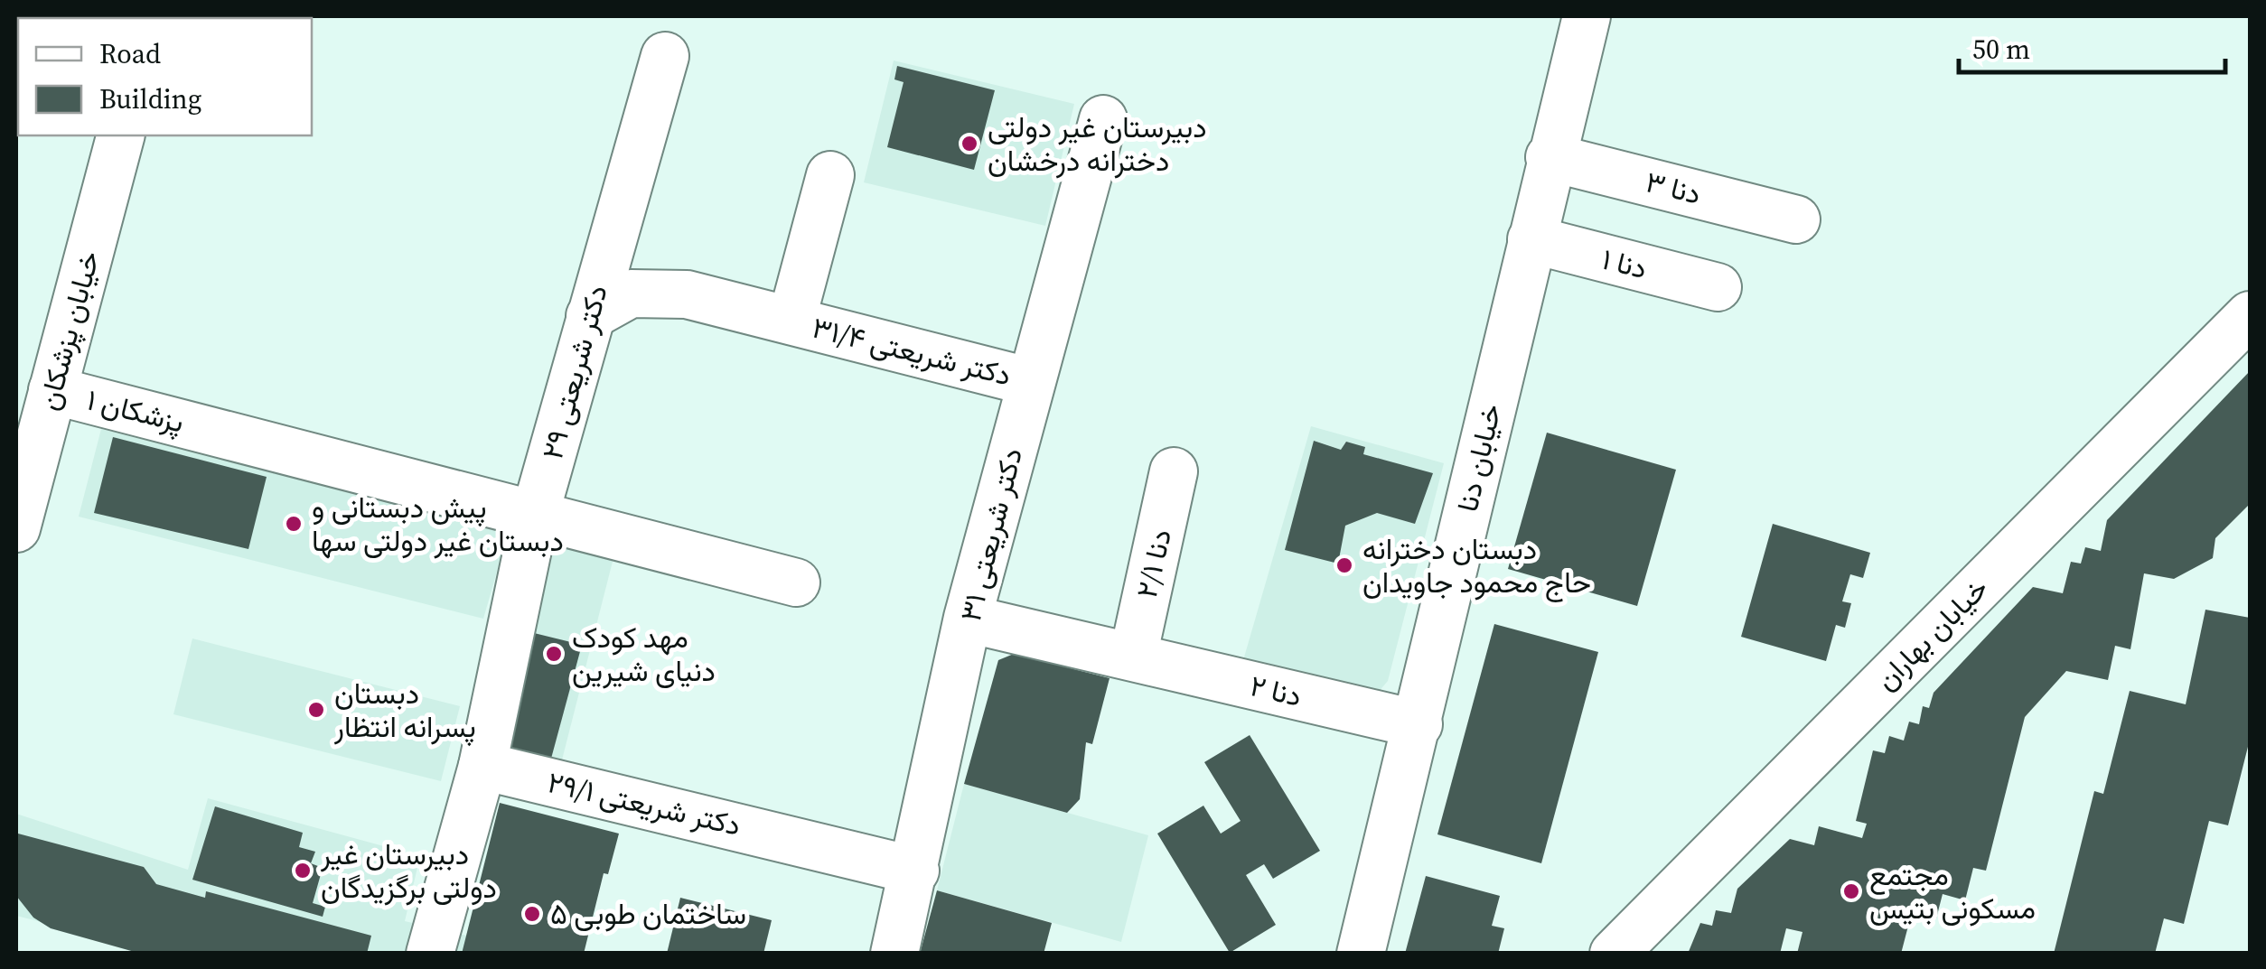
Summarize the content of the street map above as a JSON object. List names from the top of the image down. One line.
{"streets":{"street":["۳ دنا","۱ دنا","خیابان پزشکان","۳۱/۴ دکتر شریعتی","۲۹ دکتر شریعتی","۱ پزشکان","خیابان دنا","۳۱ دکتر شریعتی","۲/۱ دنا","خیابان بهاران","۲ دنا","۲۹/۱ دکتر شریعتی"]},"crossings":[["۳ دنا","خیابان دنا"],["۱ دنا","خیابان دنا"],["خیابان پزشکان","۱ پزشکان"],["۳۱/۴ دکتر شریعتی","۲۹ دکتر شریعتی"],["۳۱/۴ دکتر شریعتی","۳۱ دکتر شریعتی"],["۲۹ دکتر شریعتی","۱ پزشکان"],["۲۹ دکتر شریعتی","۲۹/۱ دکتر شریعتی"],["خیابان دنا","۲ دنا"],["۳۱ دکتر شریعتی","۲۹/۱ دکتر شریعتی"],["۲/۱ دنا","۲ دنا"]],"places":["دبیرستان غیر دولتی دخترانه درخشان","پیش دبستانی و دبستان غیر دولتی سها","دبستان دخترانه حاج محمود جاویدان","مهد کودک دنیای شیرین","دبستان پسرانه انتظار","دبیرستان غیر دولتی برگزیدگان","مجتمع مسکونی بتیس","ساختمان طوبی ۵"],"legend":["Road","Building"],"scale_bar":"50 m"}
